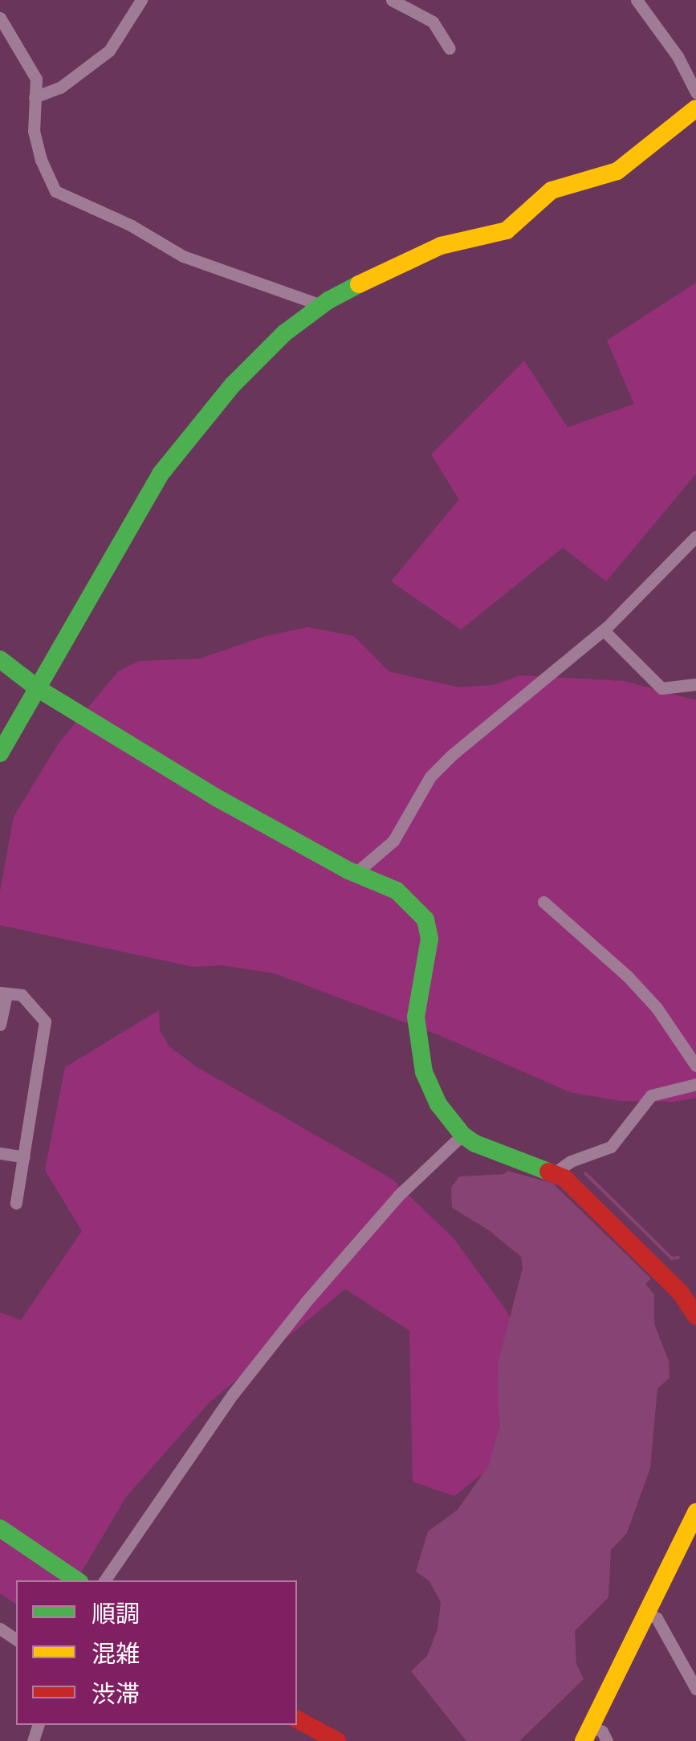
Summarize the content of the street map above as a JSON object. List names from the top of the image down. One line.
{"legend":["順調","混雑","渋滞"]}
